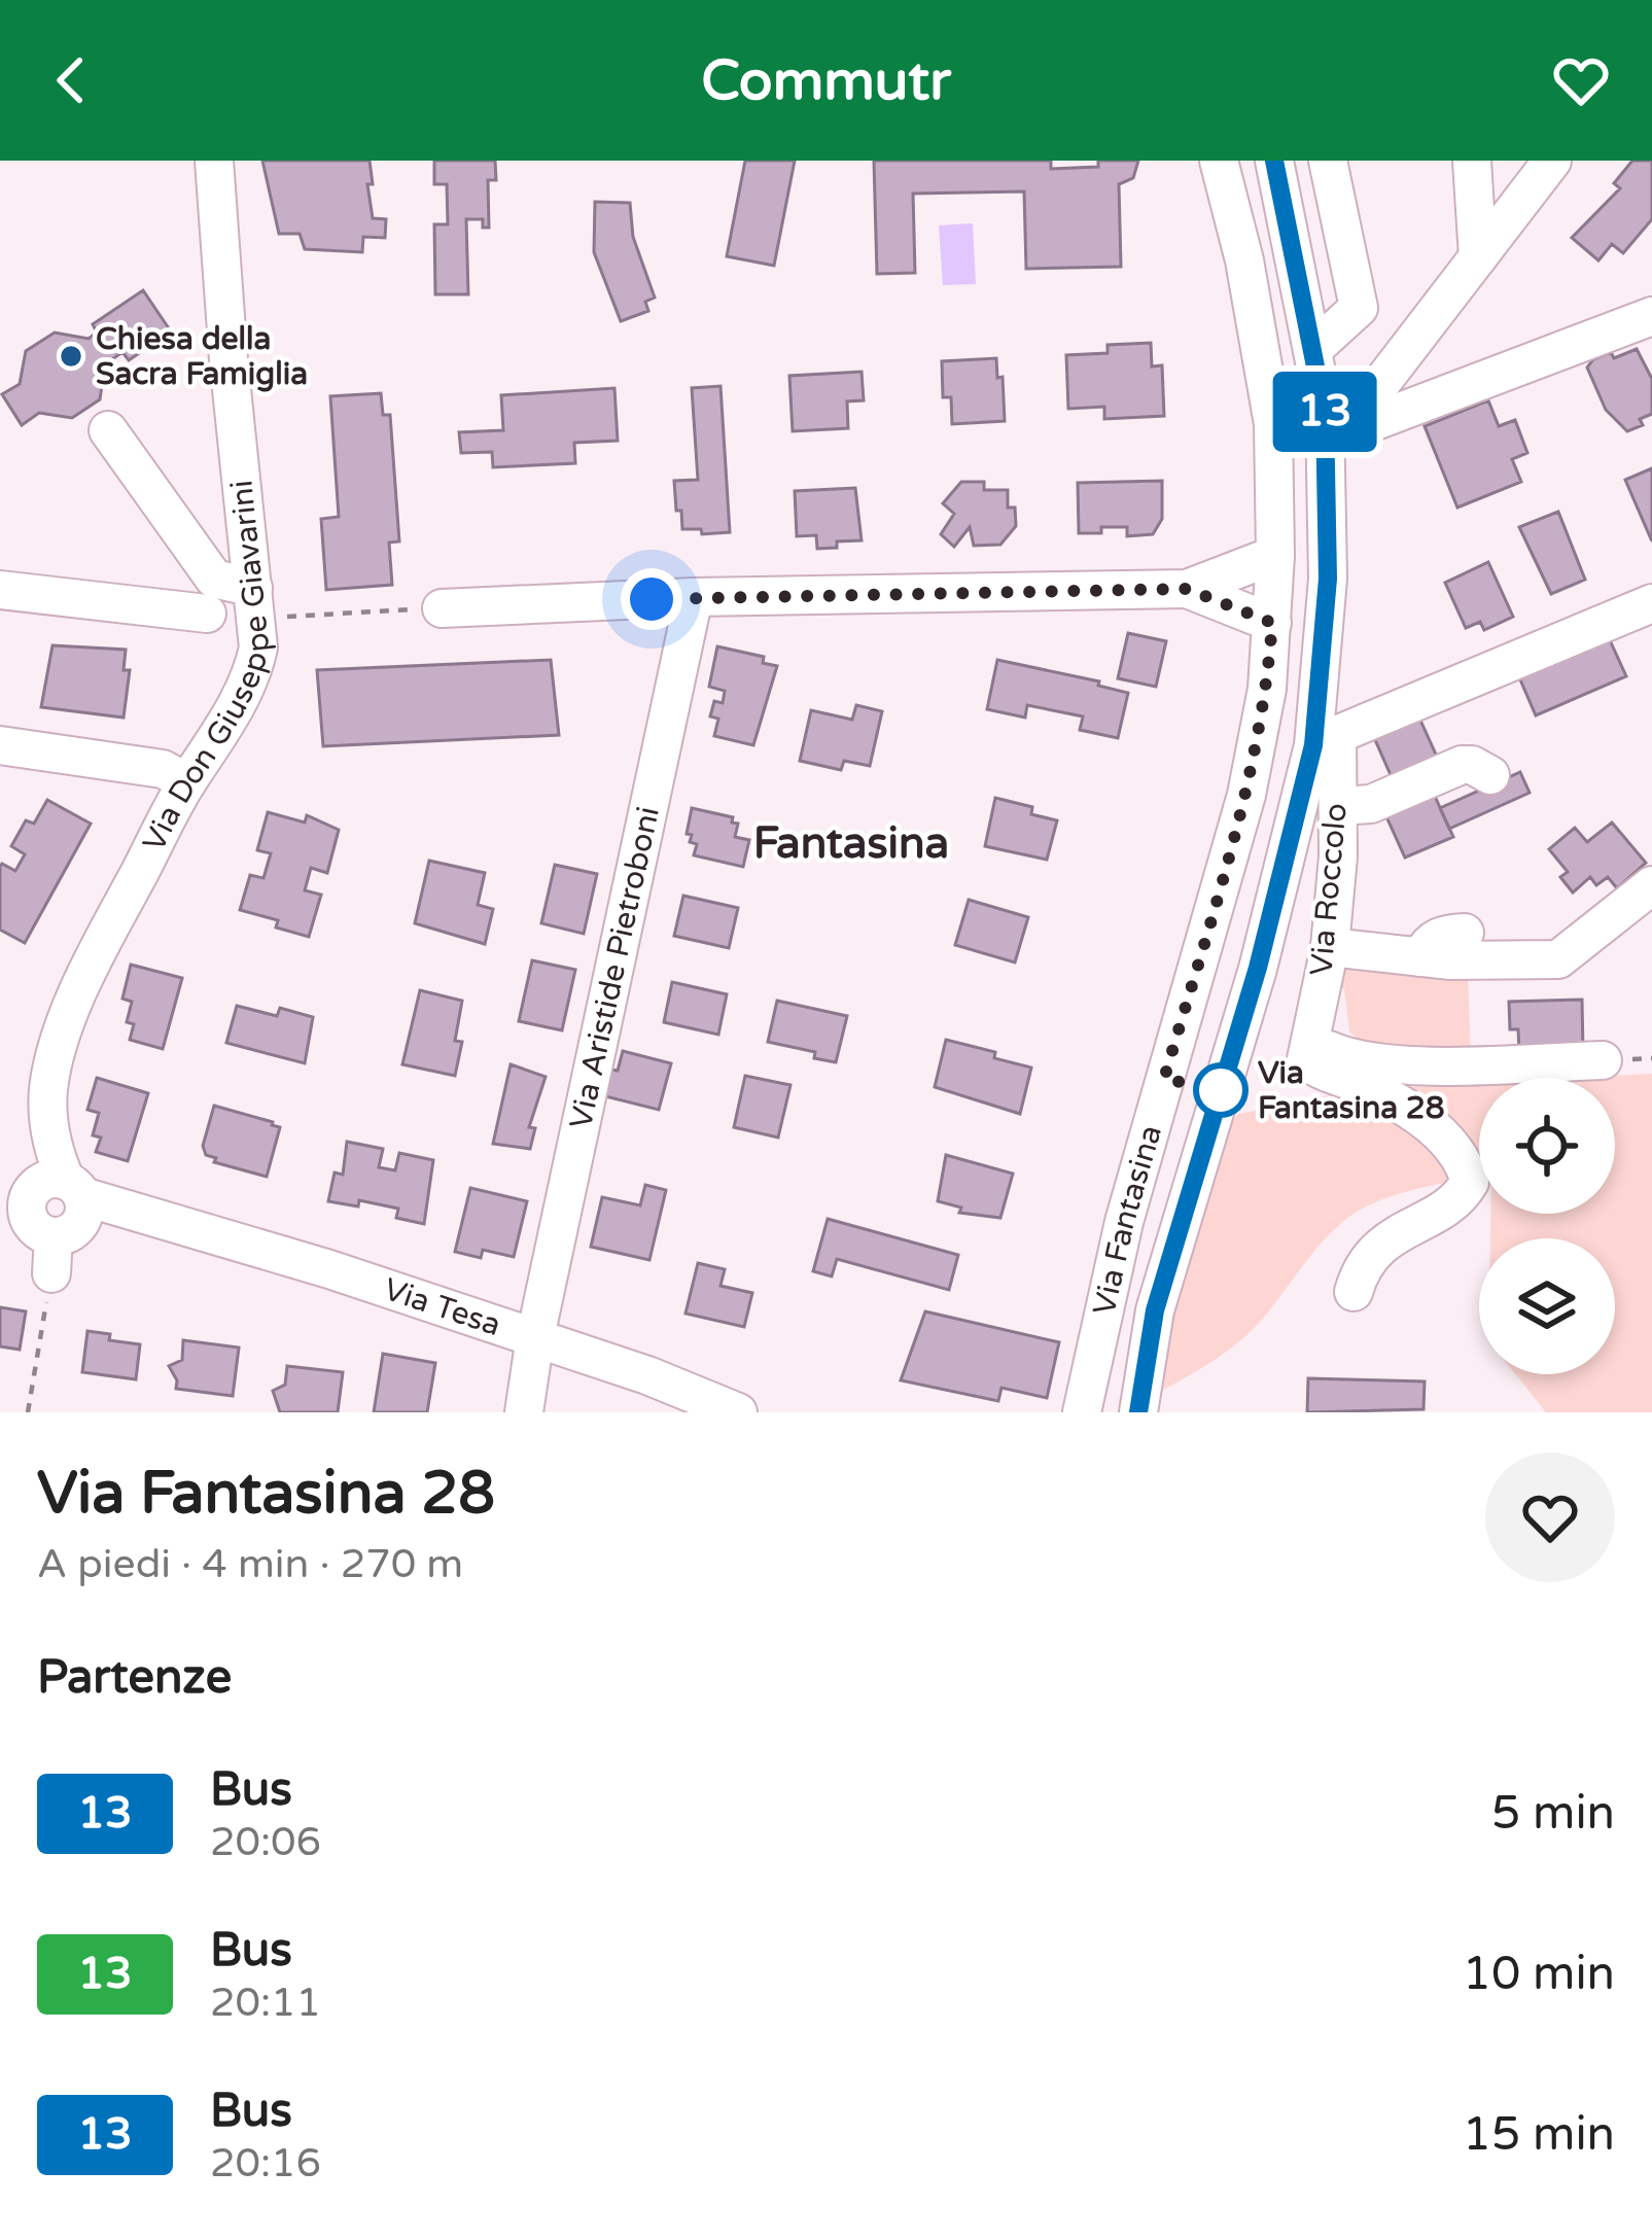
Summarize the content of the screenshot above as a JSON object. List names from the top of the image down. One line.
{"streets":{"street":["Via Don Giuseppe Giavarini","Via Roccolo","Via Aristide Pietroboni","Via Fantasina","Via Tesa"]},"crossings":[["Via Don Giuseppe Giavarini","Via Tesa"],["Via Aristide Pietroboni","Via Tesa"]],"districts":["Fantasina"],"places":["Chiesa della Sacra Famiglia","Via Fantasina 28"],"lines":["bus line 13"],"page":{"header":"Commutr","on_map":"13","heading":[["Via Fantasina 28","A piedi · 4 min · 270 m"],"Partenze"],"list":[{"mark":"13","name":"Bus","note":"20:06","value":"5 min"},{"mark":"13","name":"Bus","note":"20:11","value":"10 min"},{"mark":"13","name":"Bus","note":"20:16","value":"15 min"}]}}
